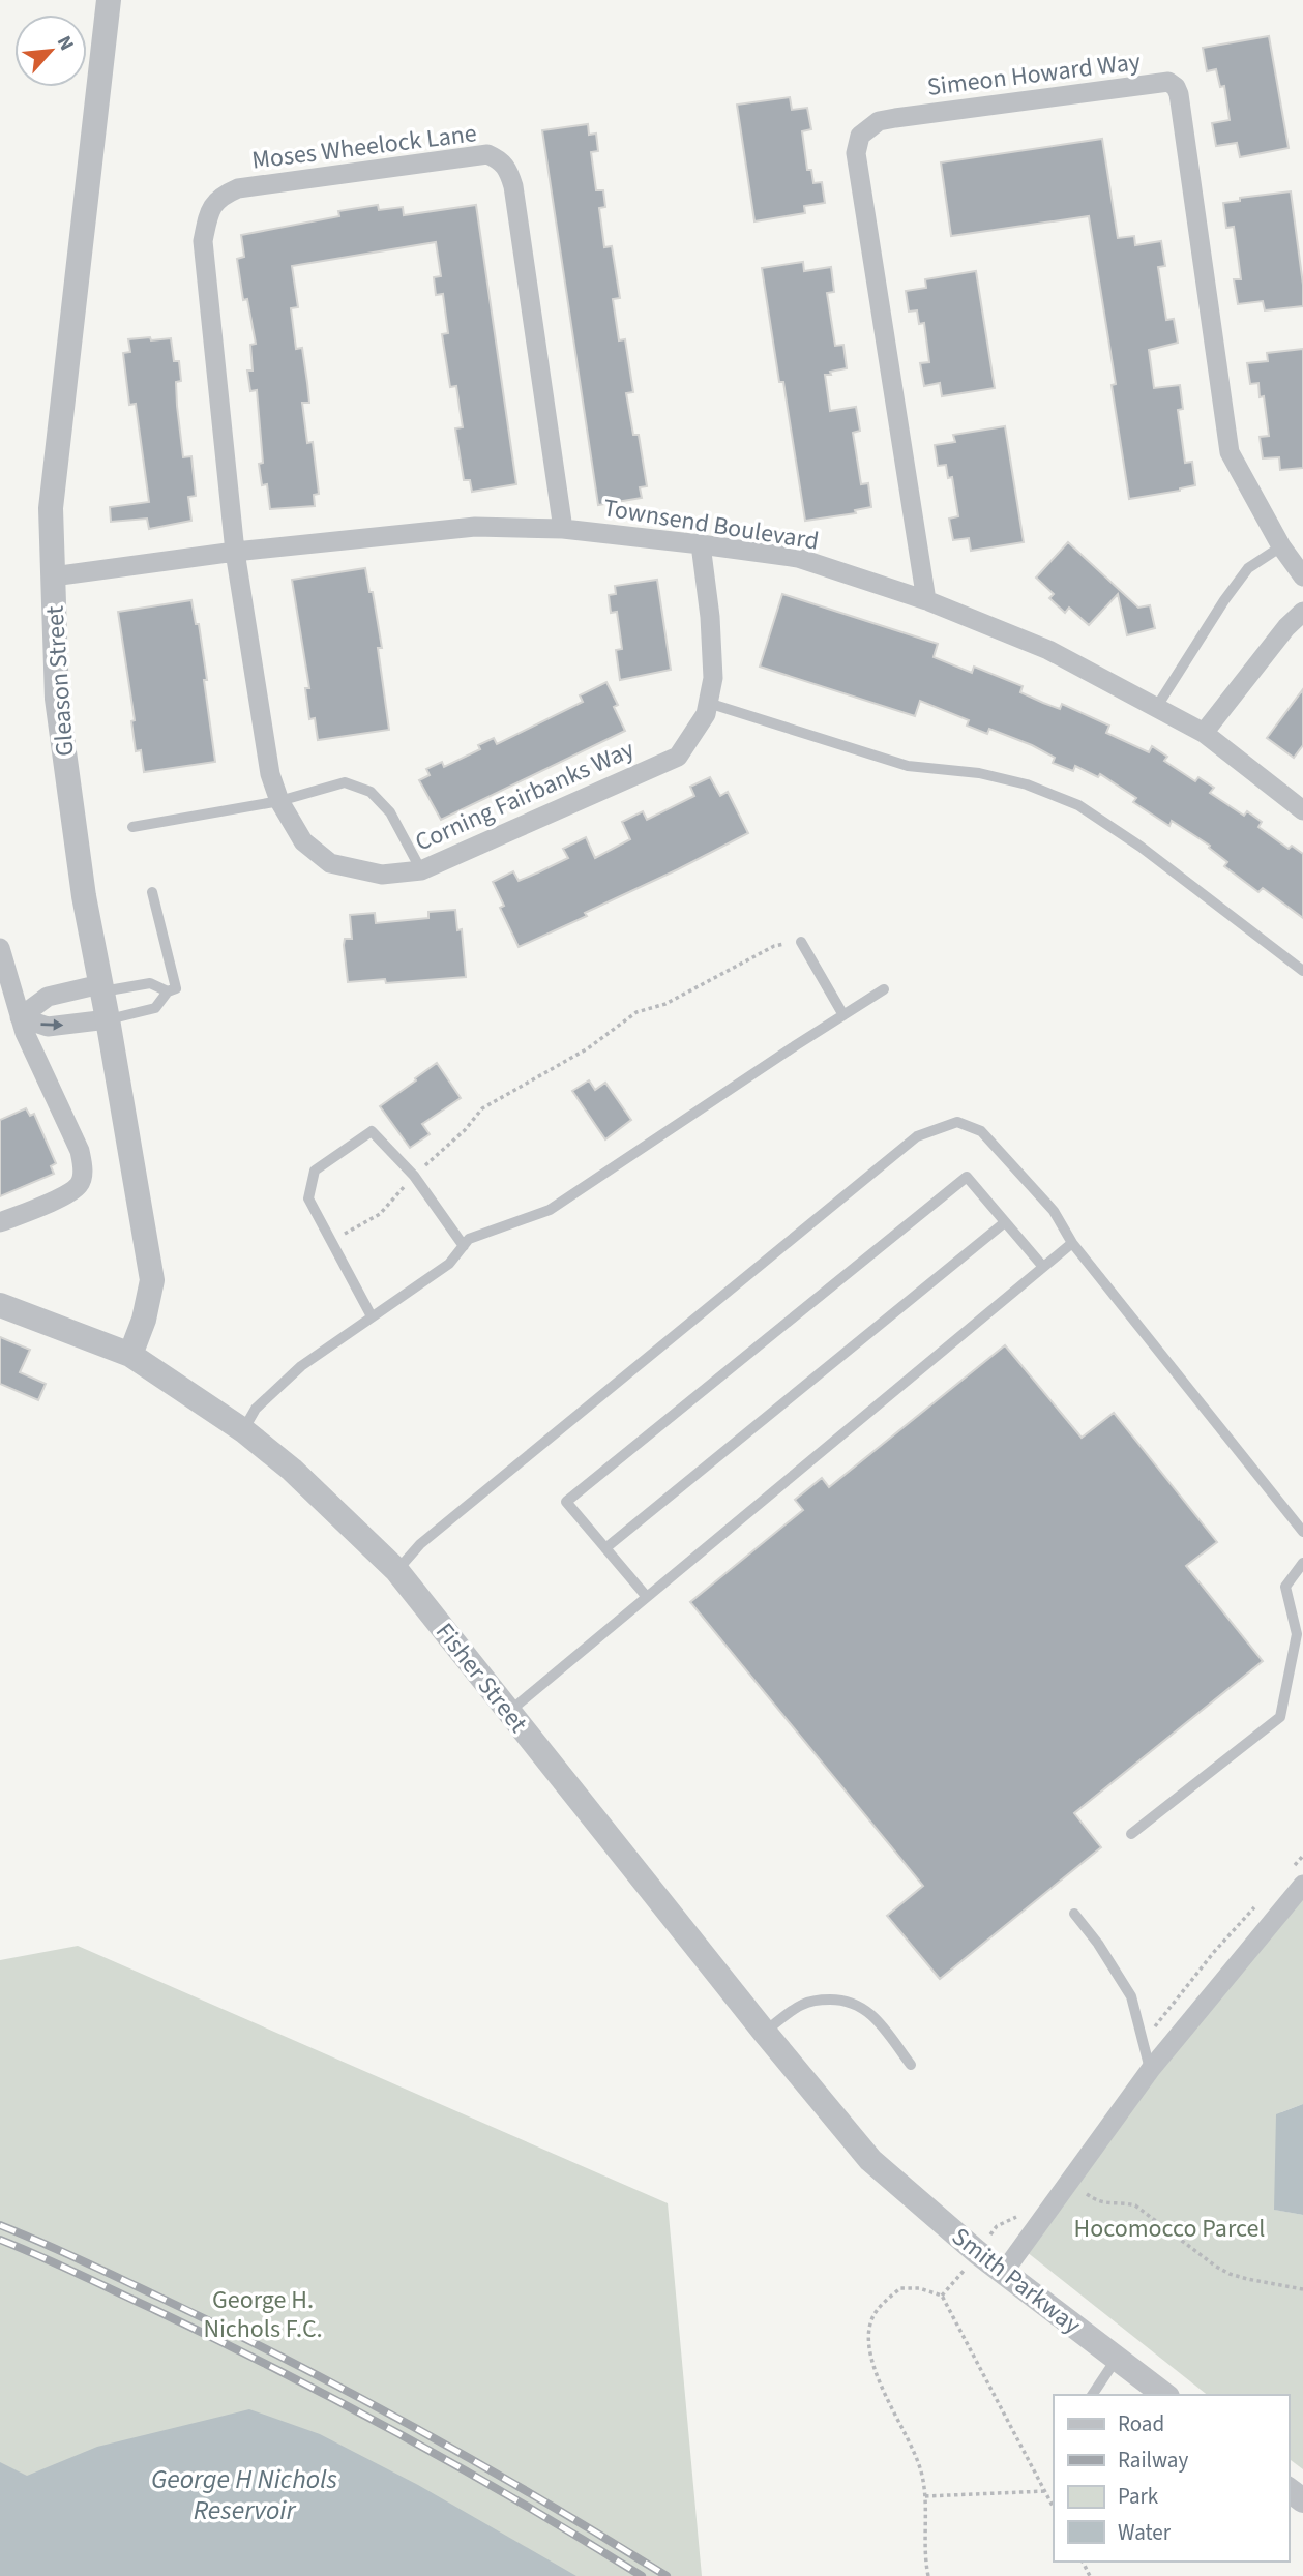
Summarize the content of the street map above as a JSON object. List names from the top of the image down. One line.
{"streets":{"street":["Simeon Howard Way","Moses Wheelock Lane","Townsend Boulevard","Gleason Street","Corning Fairbanks Way","Fisher Street","Smith Parkway"]},"crossings":[["Simeon Howard Way","Townsend Boulevard"],["Moses Wheelock Lane","Townsend Boulevard"],["Moses Wheelock Lane","Corning Fairbanks Way"],["Townsend Boulevard","Gleason Street"],["Townsend Boulevard","Corning Fairbanks Way"],["Gleason Street","Fisher Street"],["Fisher Street","Smith Parkway"]],"water":["George H Nichols Reservoir"],"parks":["Hocomocco Parcel","George H. Nichols F.C."],"legend":["Road","Railway","Park","Water"],"north":"top right"}
